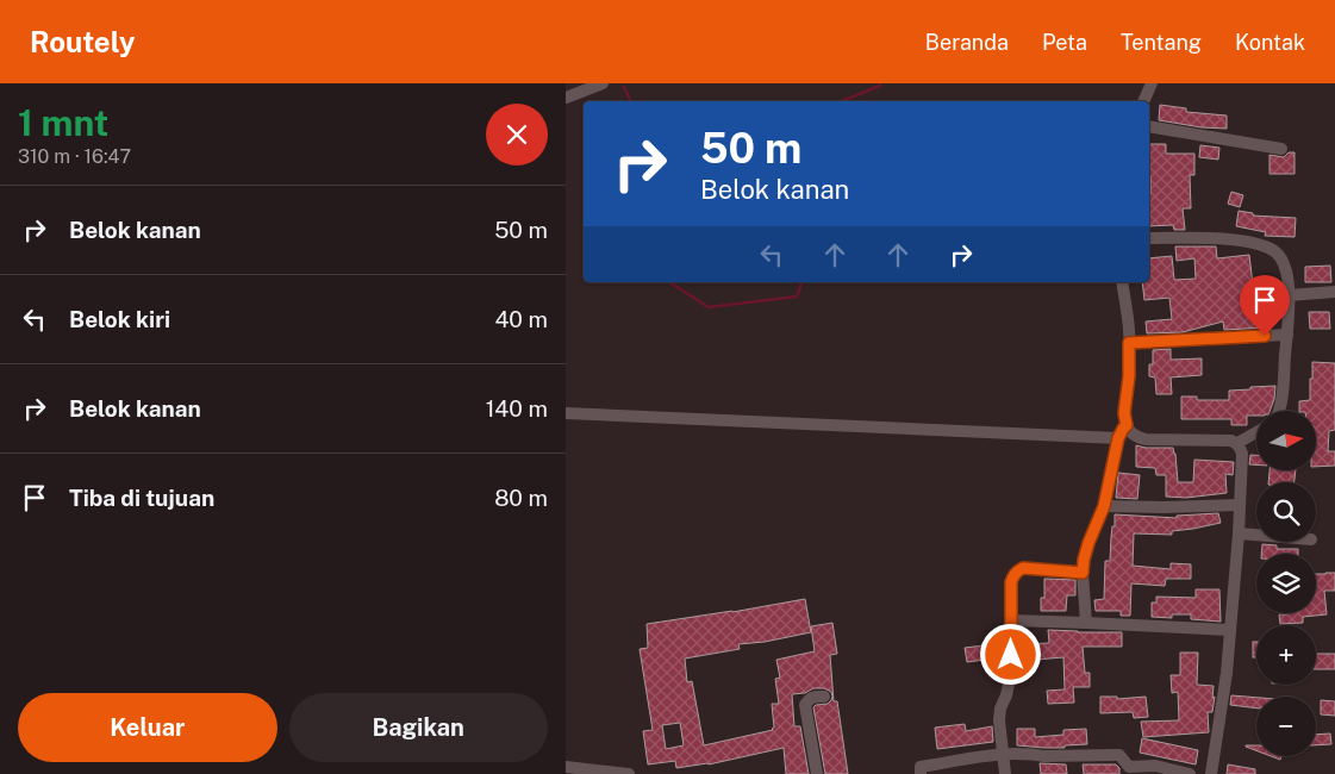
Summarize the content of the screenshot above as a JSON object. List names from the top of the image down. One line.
{"north":"right","page":{"header":"Routely","nav":["Beranda","Peta","Tentang","Kontak"],"heading":["1 mnt","310 m · 16:47"],"turn":["50 m","Belok kanan"],"list":[{"name":"Belok kanan","value":"50 m"},{"name":"Belok kiri","value":"40 m"},{"name":"Belok kanan","value":"140 m"},{"name":"Tiba di tujuan","value":"80 m"}],"map_buttons":["+","−"],"buttons":["Keluar","Bagikan"]}}
